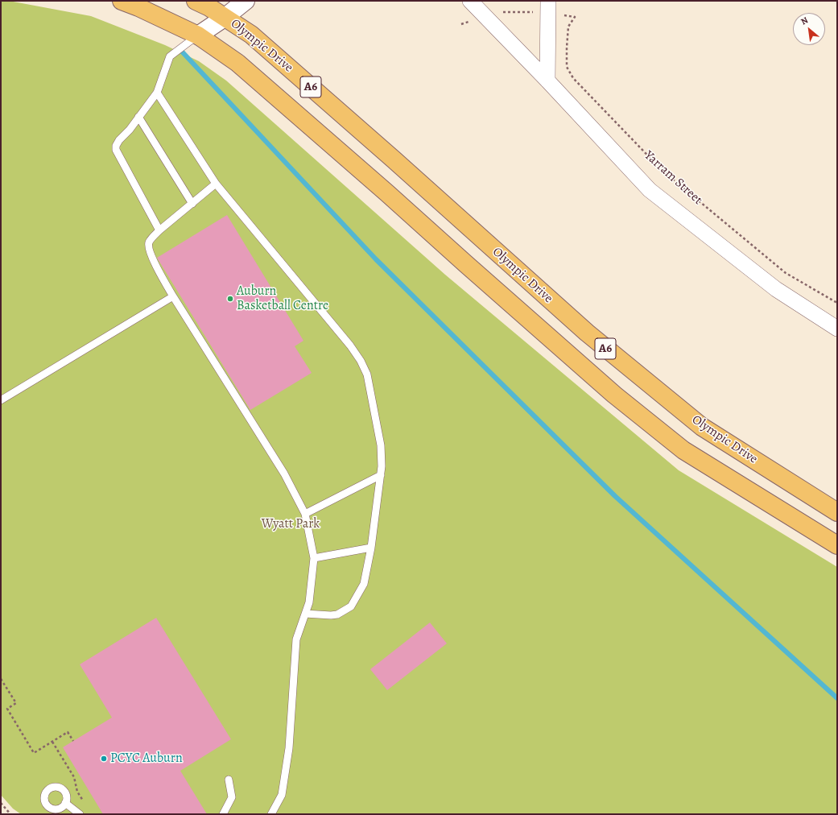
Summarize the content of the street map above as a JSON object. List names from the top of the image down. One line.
{"streets":{"highway":["Olympic Drive","A6"],"street":["Yarram Street"]},"crossings":[["Olympic Drive","A6"]],"parks":["Wyatt Park"],"places":["Auburn Basketball Centre","PCYC Auburn"],"north":"top left"}
